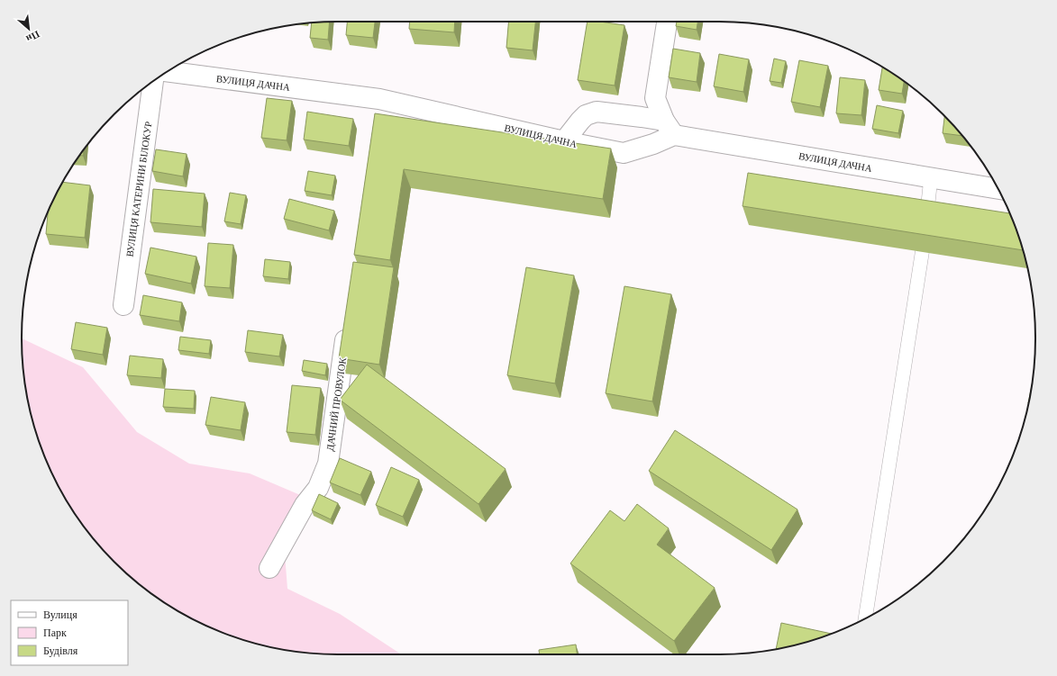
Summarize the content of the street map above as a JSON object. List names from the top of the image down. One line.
{"streets":{"street":["ВУЛИЦЯ ДАЧНА","ВУЛИЦЯ КАТЕРИНИ БІЛОКУР","ДАЧНИЙ ПРОВУЛОК"]},"legend":["Вулиця","Парк","Будівля"],"north":"bottom right"}
